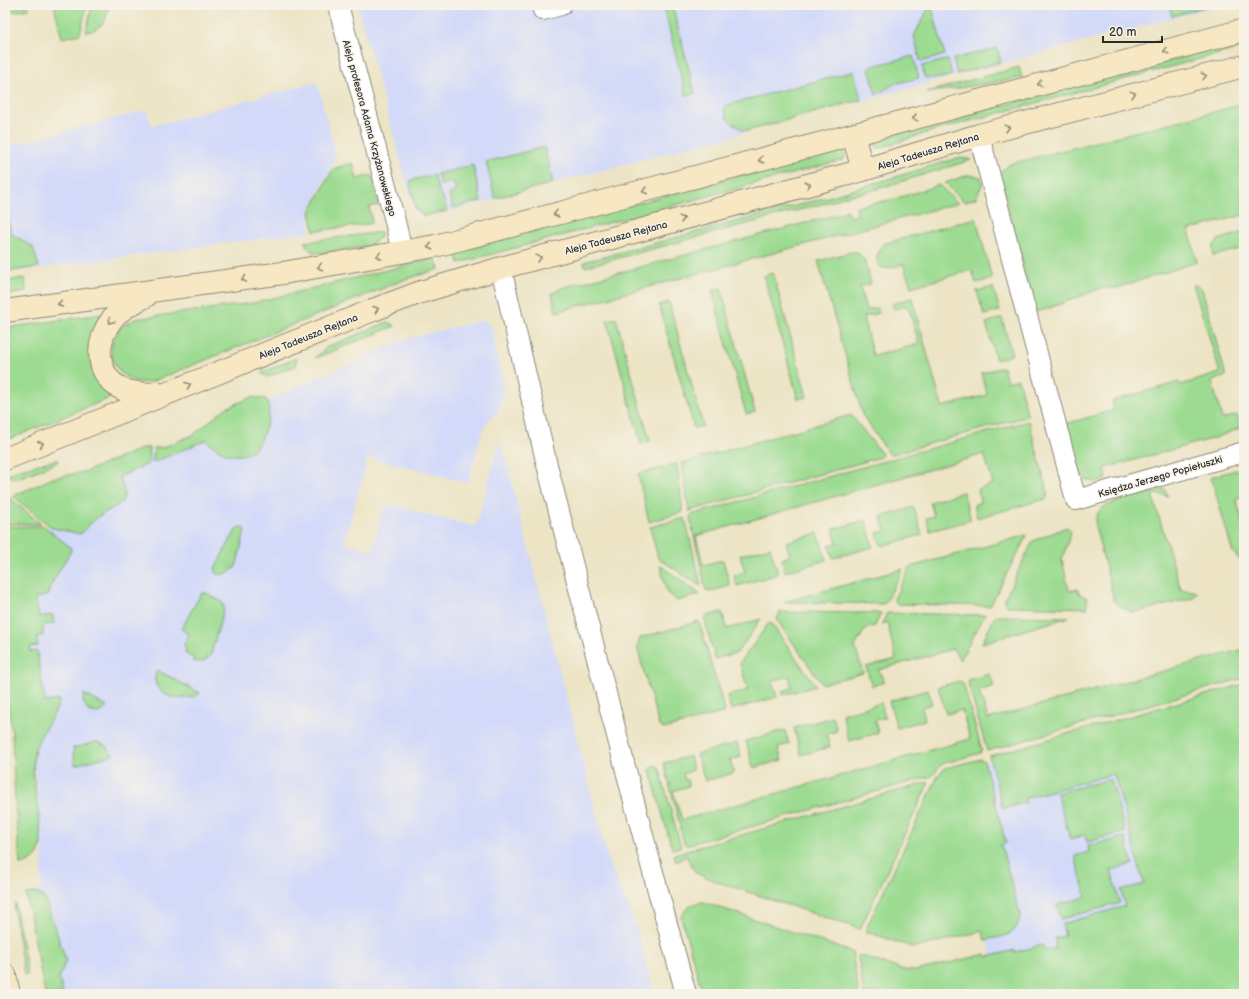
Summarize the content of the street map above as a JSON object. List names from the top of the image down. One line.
{"streets":{"main road":["Aleja Tadeusza Rejtana"],"street":["Aleja profesora Adama Krzyżanowskiego","Księdza Jerzego Popiełuszki"]},"crossings":[["Aleja Tadeusza Rejtana","Księdza Jerzego Popiełuszki"]],"scale_bar":"20 m"}
